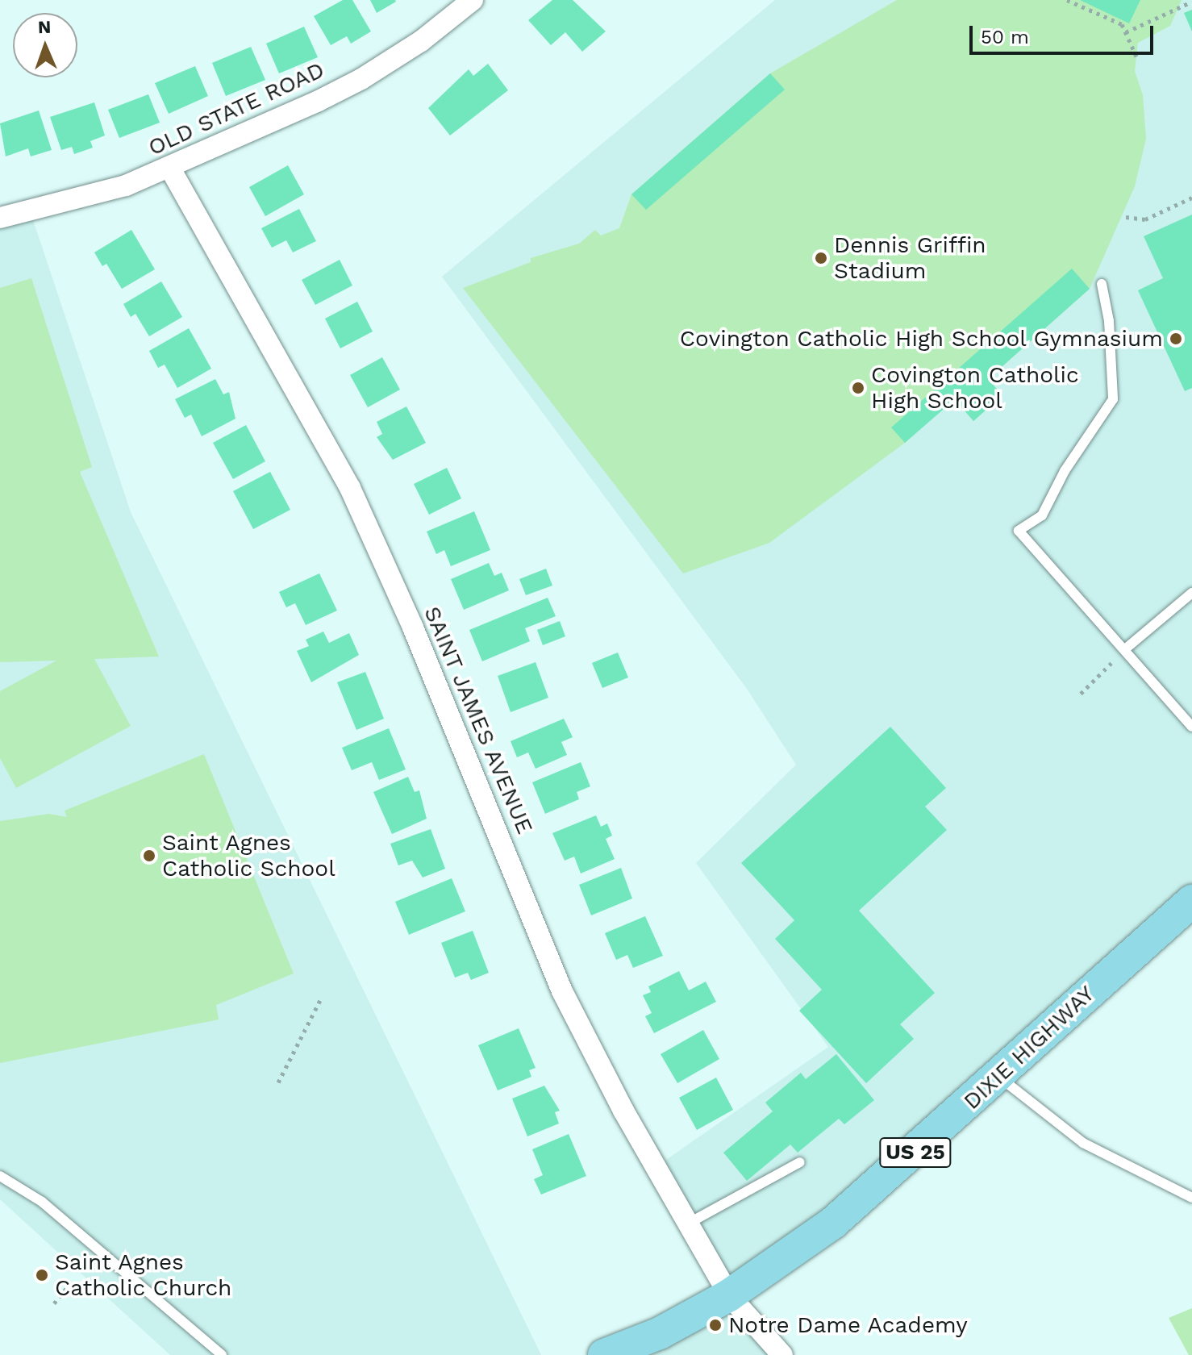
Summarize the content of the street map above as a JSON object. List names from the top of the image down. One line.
{"streets":{"main road":["DIXIE HIGHWAY","US 25"],"street":["OLD STATE ROAD","SAINT JAMES AVENUE"]},"crossings":[["OLD STATE ROAD","SAINT JAMES AVENUE"],["SAINT JAMES AVENUE","DIXIE HIGHWAY"]],"places":["Dennis Griffin Stadium","Covington Catholic High School Gymnasium","Covington Catholic High School","Saint Agnes Catholic School","Saint Agnes Catholic Church","Notre Dame Academy"],"scale_bar":"50 m","north":"top"}
